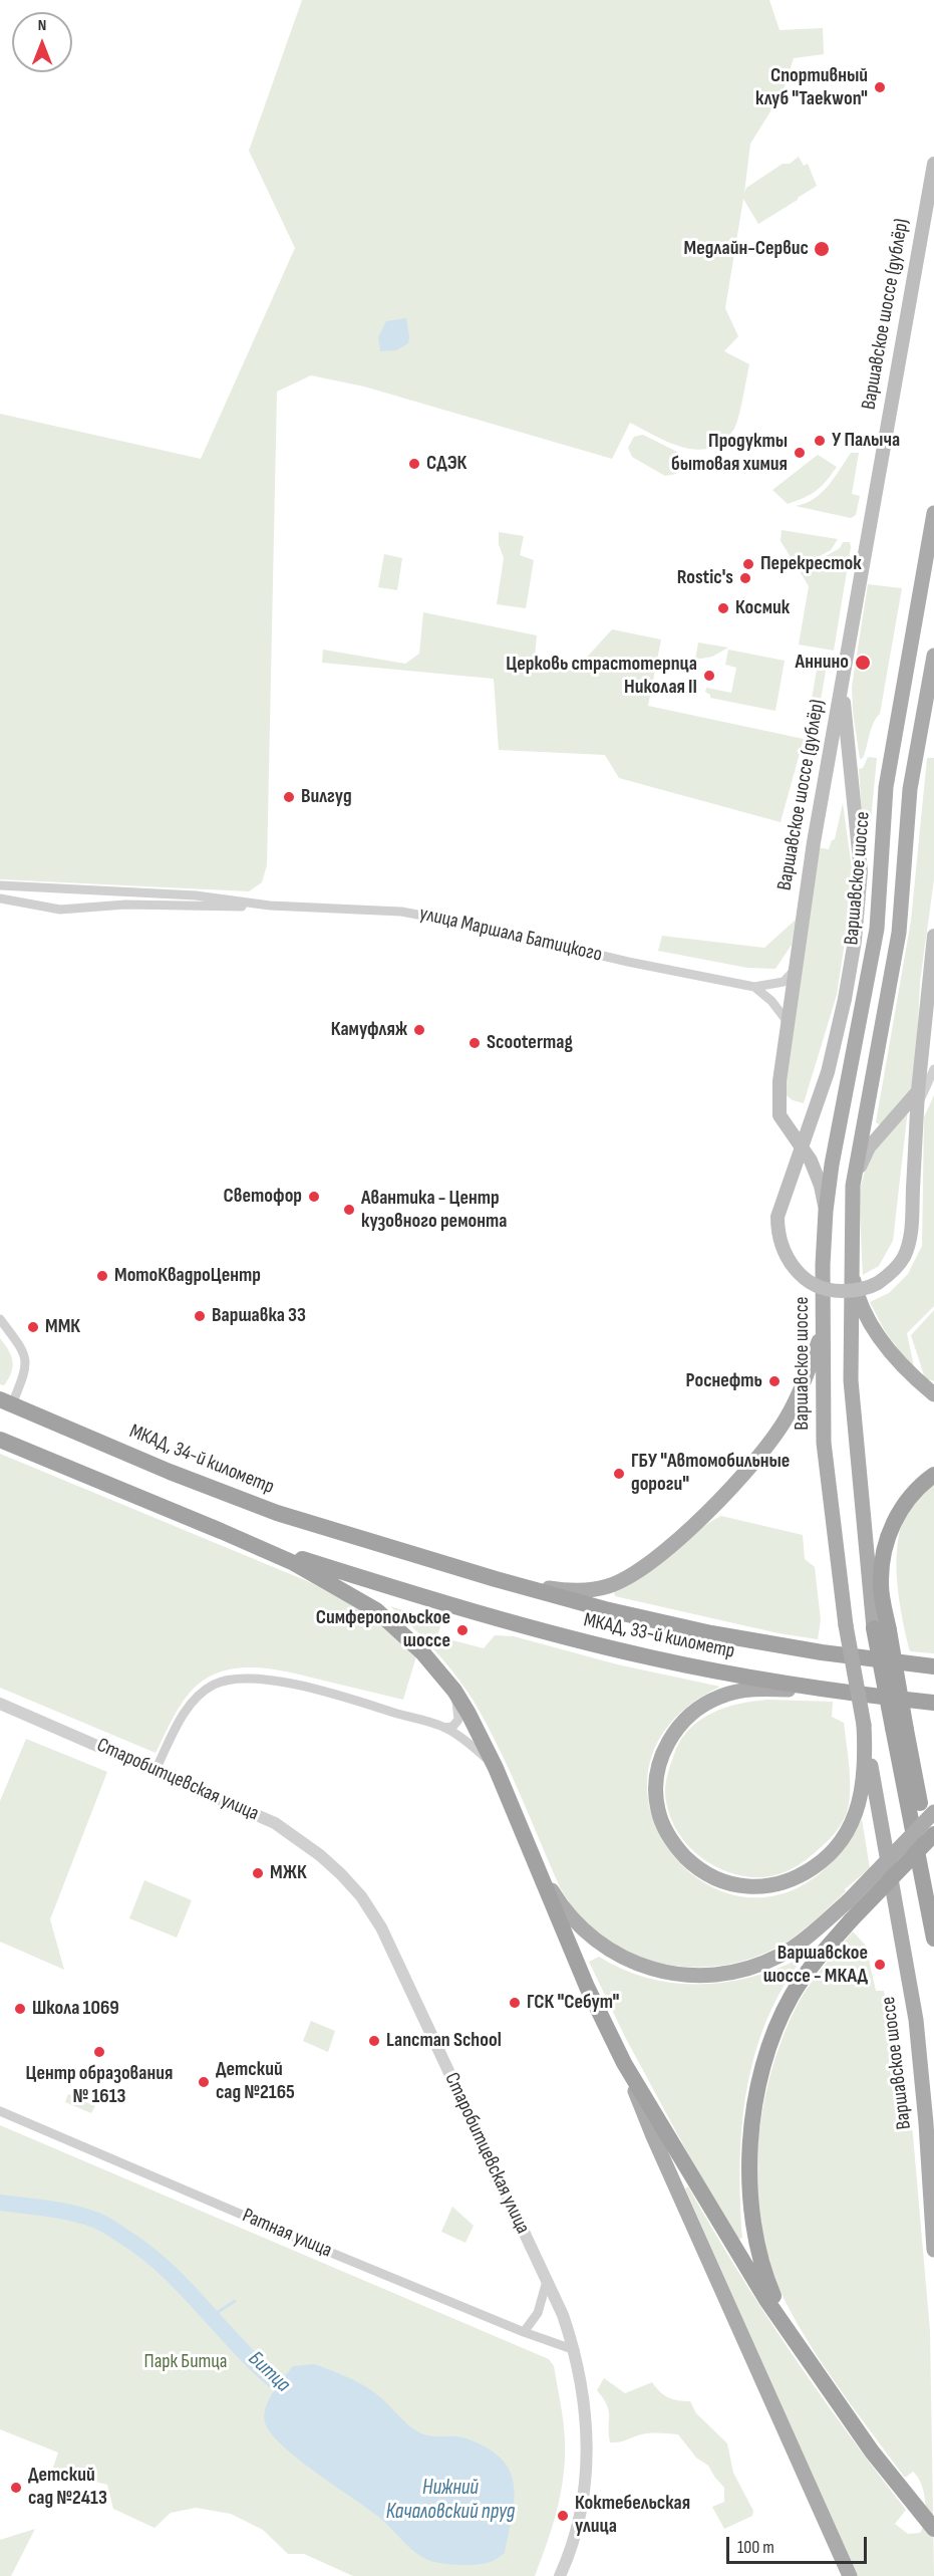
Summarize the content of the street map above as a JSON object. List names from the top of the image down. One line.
{"streets":{"highway":["МКАД, 34-й километр","МКАД, 33-й километр"],"main road":["Варшавское шоссе (дублёр)","Варшавское шоссе"],"street":["улица Маршала Батицкого","Старобитцевская улица","Ратная улица"]},"crossings":[["Варшавское шоссе (дублёр)","Варшавское шоссе"],["Варшавское шоссе (дублёр)","улица Маршала Батицкого"],["МКАД, 34-й километр","МКАД, 33-й километр"],["Старобитцевская улица","Ратная улица"]],"water":["Битца","Нижний Качаловский пруд"],"parks":["Парк Битца"],"places":["Спортивный клуб \"Taekwon\"","Медлайн-Сервис","У Палыча","Продукты бытовая химия","СДЭК","Перекресток","Rostic's","Космик","Аннино","Церковь страстотерпца Николая II","Вилгуд","Камуфляж","Scootermag","Светофор","Авантика - Центр кузовного ремонта","МотоКвадроЦентр","Варшавка 33","ММК","Роснефть","ГБУ \"Автомобильные дороги\"","Симферопольское шоссе","МЖК","Варшавское шоссе - МКАД","ГСК \"Себут\"","Школа 1069","Lancman School","Центр образования № 1613","Детский сад №2165","Детский сад №2413","Коктебельская улица"],"scale_bar":"100 m","north":"top"}
